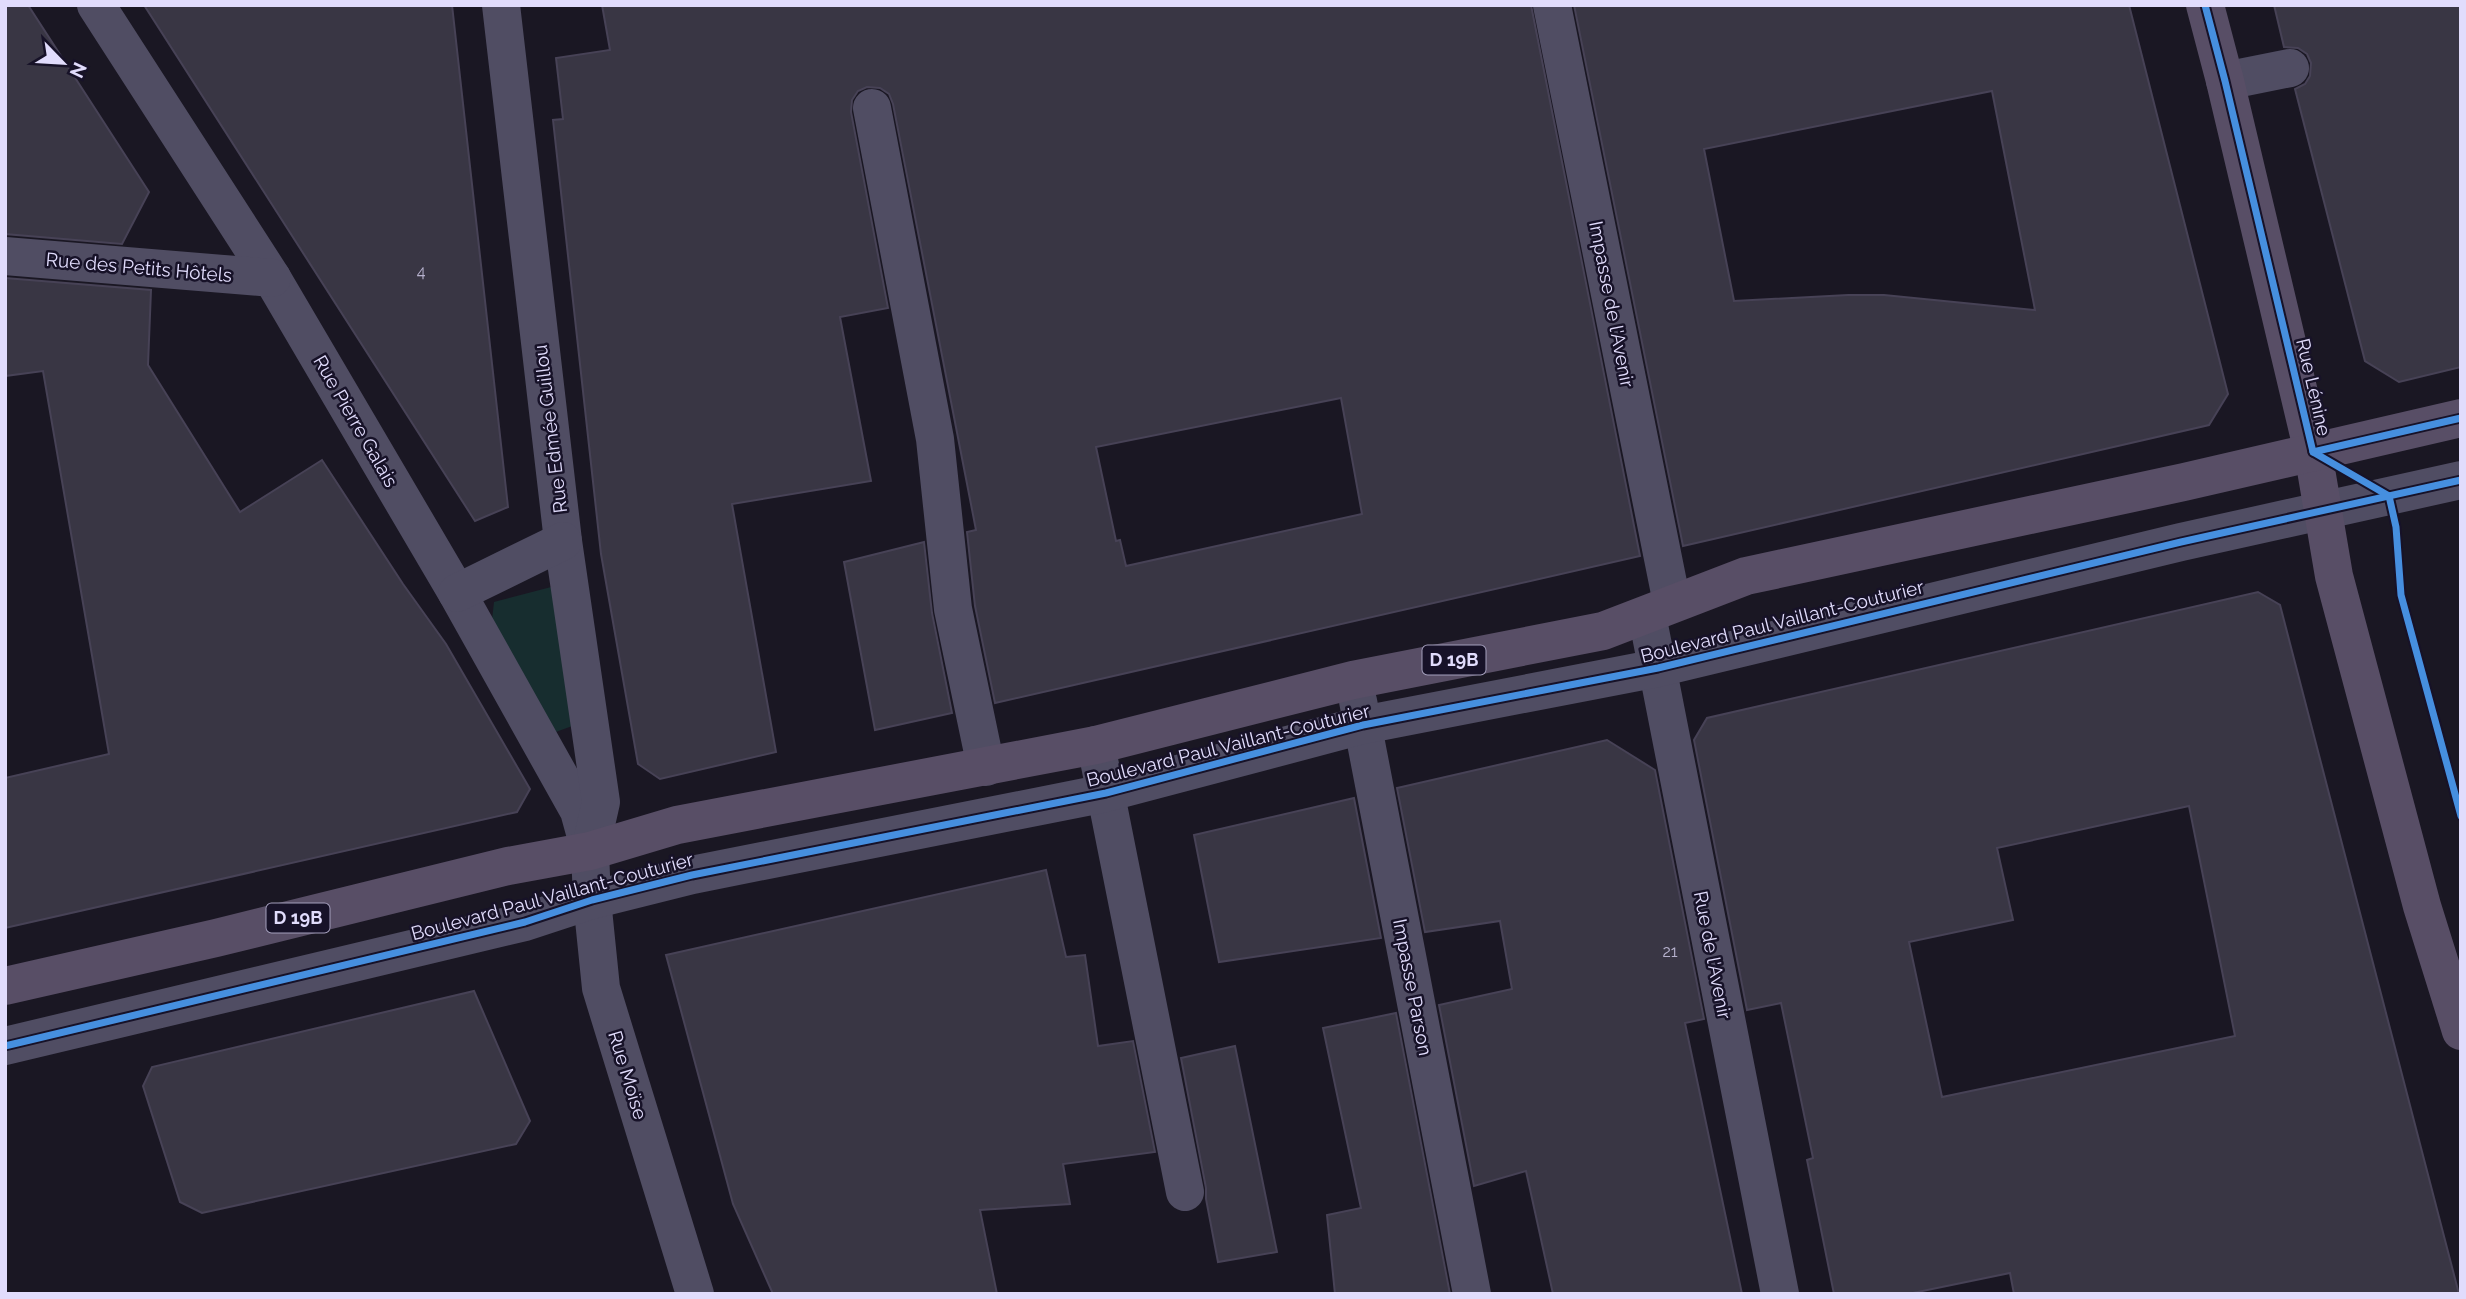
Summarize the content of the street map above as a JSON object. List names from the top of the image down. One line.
{"streets":{"main road":["Rue Lénine","Boulevard Paul Vaillant-Couturier","D 19B"],"street":["Rue des Petits Hôtels","Impasse de l'Avenir","Rue Pierre Galais","Rue Edmée Guillou","Rue de l'Avenir","Impasse Parson","Rue Moïse"]},"crossings":[["Rue des Petits Hôtels","Rue Pierre Galais"],["Impasse de l'Avenir","Boulevard Paul Vaillant-Couturier"],["Impasse de l'Avenir","Rue de l'Avenir"],["Rue Lénine","Boulevard Paul Vaillant-Couturier"],["Rue Pierre Galais","Rue Edmée Guillou"],["Rue Pierre Galais","Boulevard Paul Vaillant-Couturier"],["Rue Pierre Galais","Rue Moïse"],["Rue Edmée Guillou","Boulevard Paul Vaillant-Couturier"],["Rue Edmée Guillou","Rue Moïse"],["Boulevard Paul Vaillant-Couturier","Rue de l'Avenir"],["Boulevard Paul Vaillant-Couturier","Impasse Parson"],["Boulevard Paul Vaillant-Couturier","Rue Moïse"]],"house_numbers":["4","21"],"north":"bottom right"}
